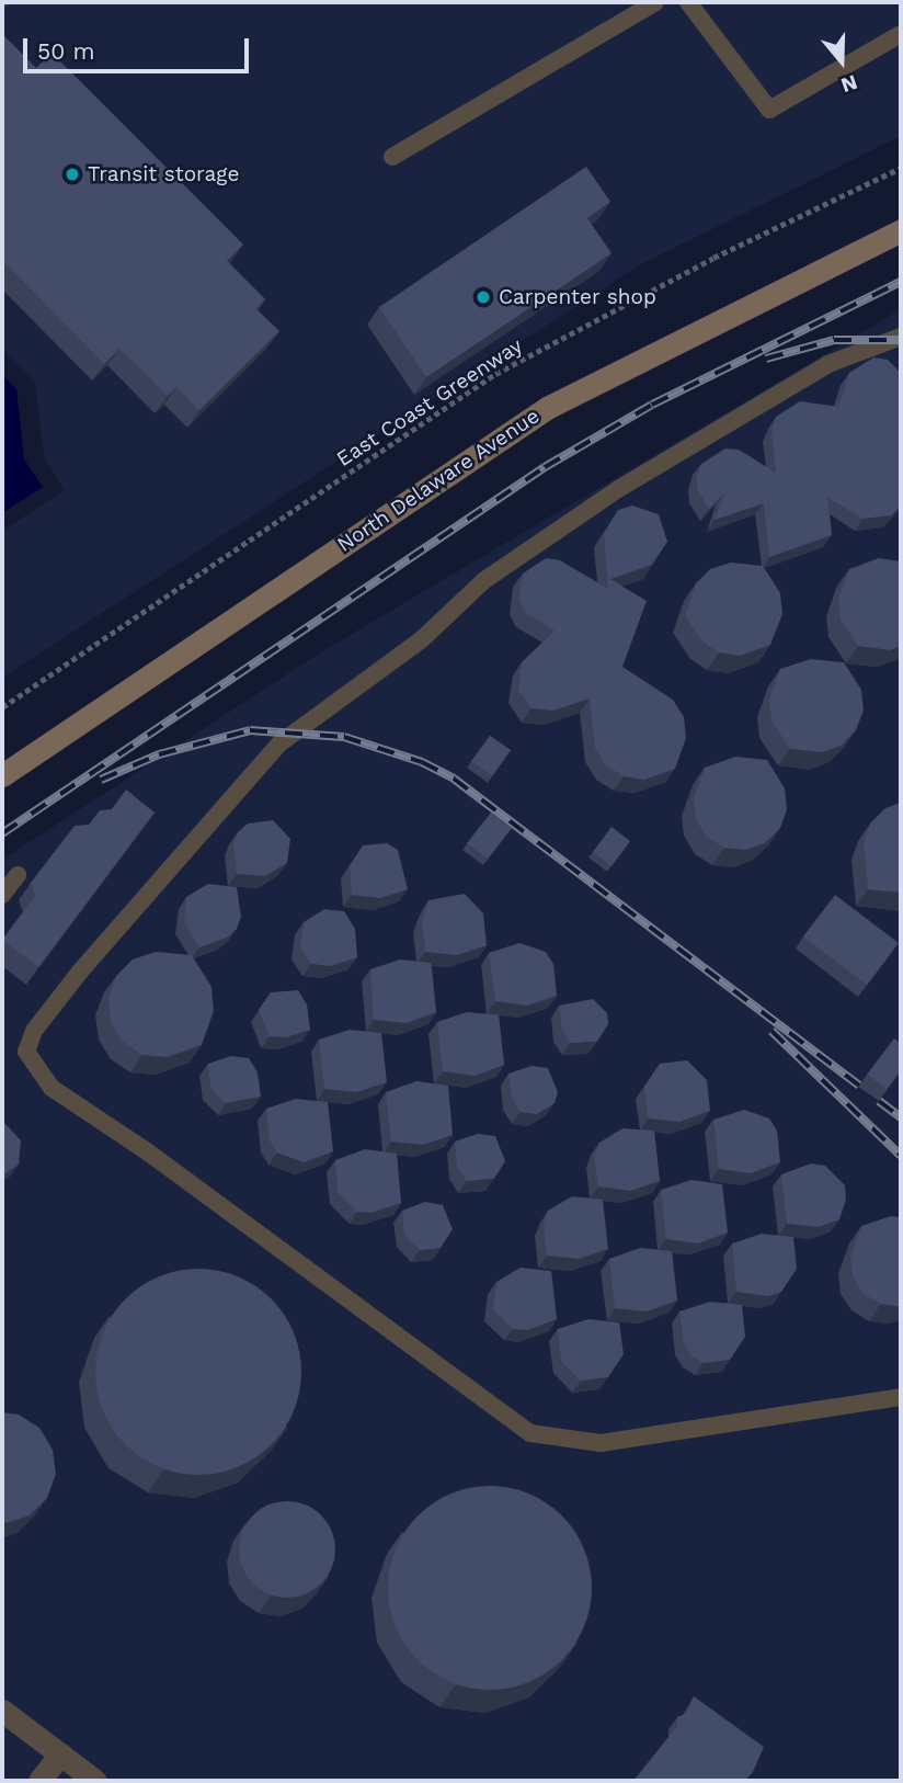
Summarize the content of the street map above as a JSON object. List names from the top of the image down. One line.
{"streets":{"street":["North Delaware Avenue"],"path":["East Coast Greenway"]},"places":["Transit storage","Carpenter shop"],"scale_bar":"50 m","north":"bottom"}
